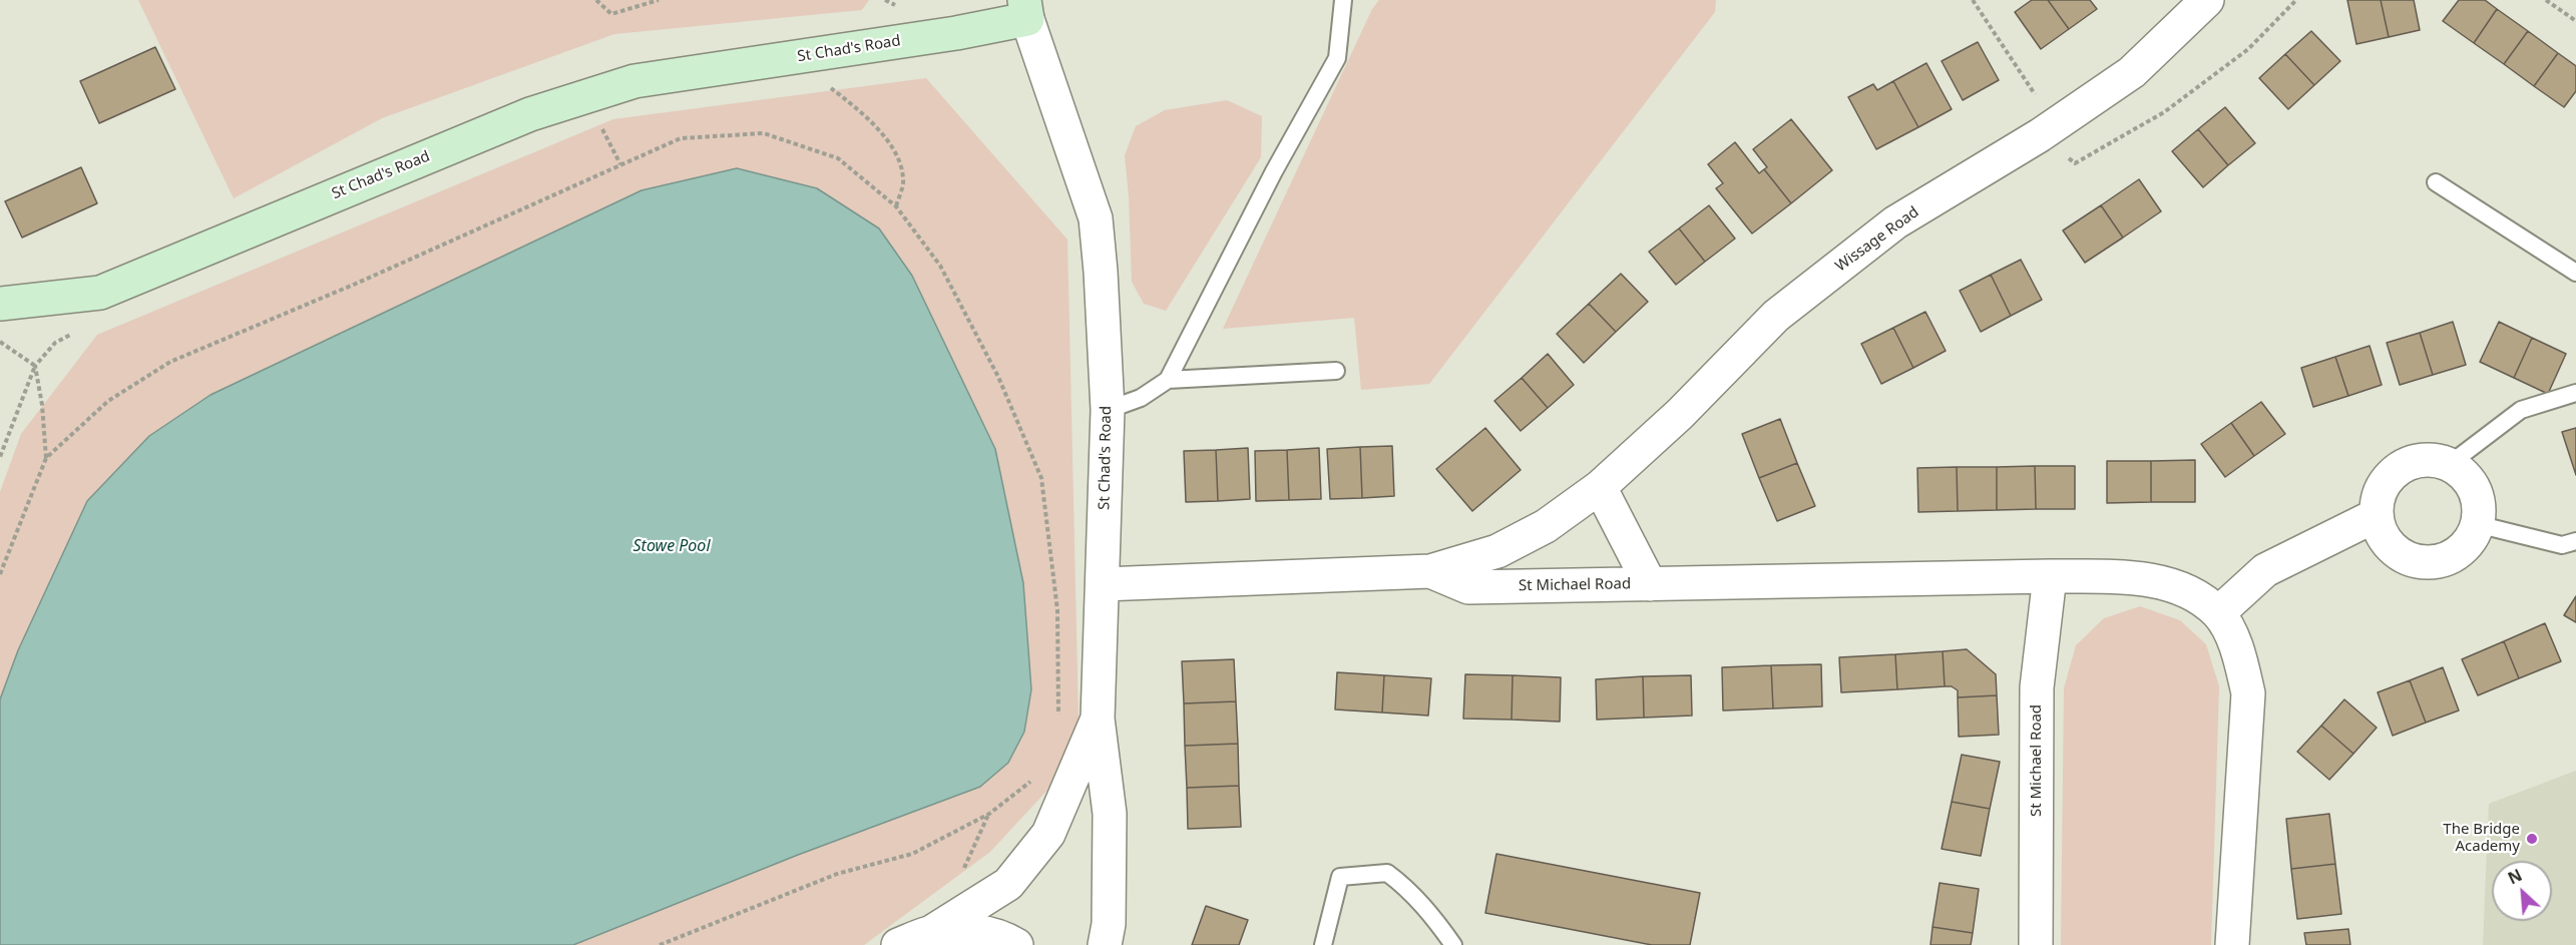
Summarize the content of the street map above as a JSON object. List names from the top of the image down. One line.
{"streets":{"street":["St Chad's Road","Wissage Road","St Michael Road"]},"crossings":[["St Chad's Road","St Michael Road"],["Wissage Road","St Michael Road"]],"water":["Stowe Pool"],"places":["The Bridge Academy"],"north":"top left"}
